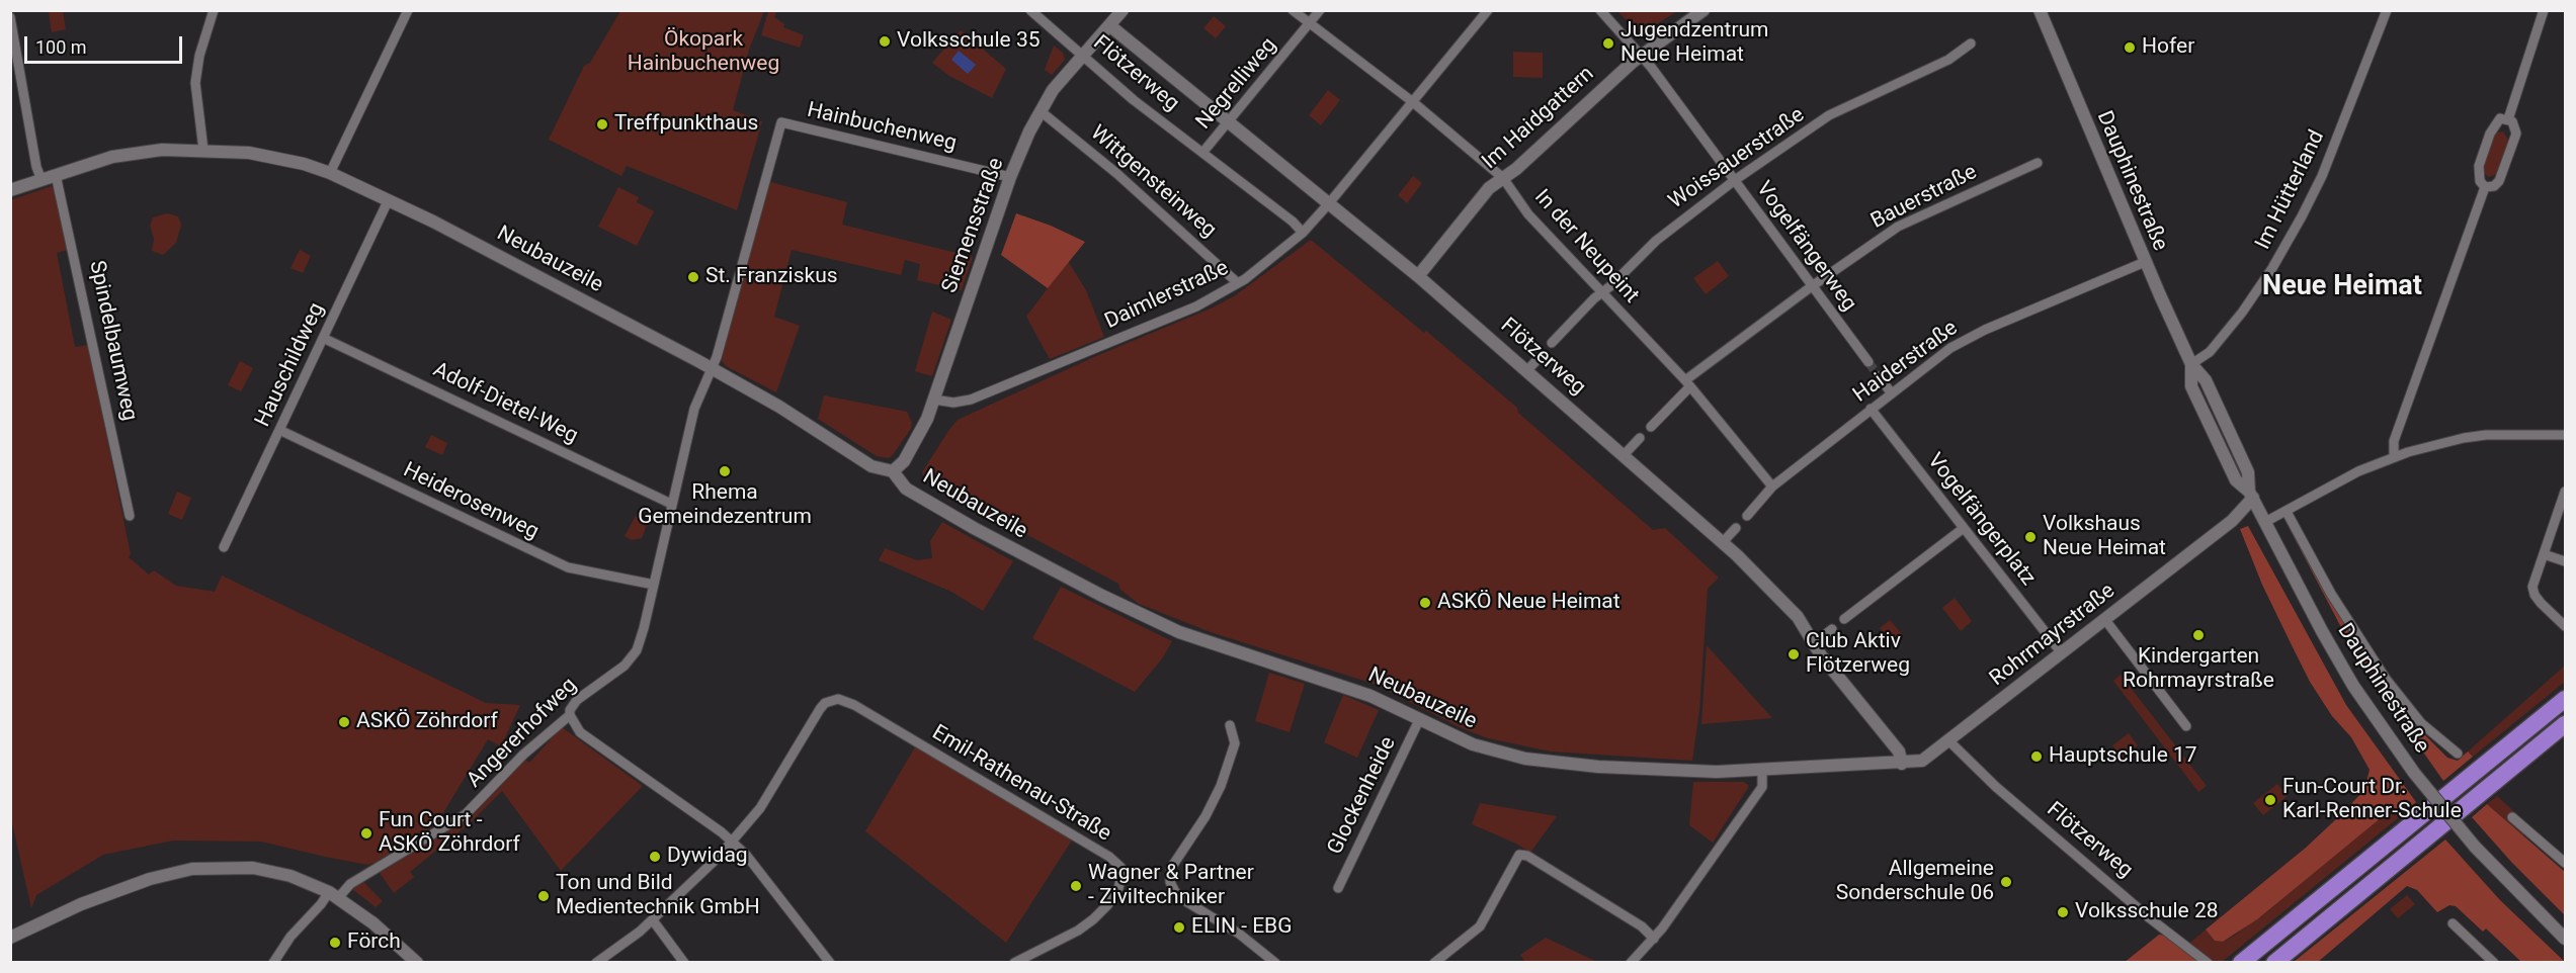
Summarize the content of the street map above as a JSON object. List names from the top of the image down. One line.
{"streets":{"street":["Flötzerweg","Negrelliweg","Im Haidgattern","Hainbuchenweg","Woissauerstraße","Dauphinestraße","Wittgensteinweg","Im Hütterland","Bauerstraße","Siemensstraße","In der Neupeint","Vogelfängerweg","Neubauzeile","Daimlerstraße","Spindelbaumweg","Haiderstraße","Hauschildweg","Adolf-Dietel-Weg","Heiderosenweg","Vogelfängerplatz","Rohrmayrstraße","Angererhofweg","Emil-Rathenau-Straße","Glockenheide"]},"crossings":[["Flötzerweg","Negrelliweg"],["Flötzerweg","Im Haidgattern"],["Flötzerweg","Siemensstraße"],["Flötzerweg","Neubauzeile"],["Flötzerweg","Daimlerstraße"],["Flötzerweg","Rohrmayrstraße"],["Negrelliweg","In der Neupeint"],["Im Haidgattern","In der Neupeint"],["Im Haidgattern","Vogelfängerweg"],["Hainbuchenweg","Siemensstraße"],["Hainbuchenweg","Neubauzeile"],["Hainbuchenweg","Angererhofweg"],["Woissauerstraße","In der Neupeint"],["Woissauerstraße","Vogelfängerweg"],["Dauphinestraße","Im Hütterland"],["Dauphinestraße","Haiderstraße"],["Dauphinestraße","Rohrmayrstraße"],["Wittgensteinweg","Siemensstraße"],["Wittgensteinweg","Daimlerstraße"],["Bauerstraße","In der Neupeint"],["Bauerstraße","Vogelfängerweg"],["Siemensstraße","Neubauzeile"],["Siemensstraße","Daimlerstraße"],["In der Neupeint","Daimlerstraße"],["In der Neupeint","Haiderstraße"],["Neubauzeile","Spindelbaumweg"],["Neubauzeile","Hauschildweg"],["Neubauzeile","Rohrmayrstraße"],["Neubauzeile","Angererhofweg"],["Neubauzeile","Glockenheide"],["Haiderstraße","Vogelfängerplatz"],["Hauschildweg","Adolf-Dietel-Weg"],["Hauschildweg","Heiderosenweg"],["Adolf-Dietel-Weg","Angererhofweg"],["Heiderosenweg","Angererhofweg"],["Vogelfängerplatz","Rohrmayrstraße"]],"districts":["Neue Heimat"],"parks":["Ökopark Hainbuchenweg"],"places":["Volksschule 35","Jugendzentrum Neue Heimat","Hofer","Treffpunkthaus","St. Franziskus","Rhema Gemeindezentrum","Volkshaus Neue Heimat","ASKÖ Neue Heimat","Kindergarten Rohrmayrstraße","Club Aktiv Flötzerweg","ASKÖ Zöhrdorf","Hauptschule 17","Fun-Court Dr. Karl-Renner-Schule","Fun Court - ASKÖ Zöhrdorf","Dywidag","Allgemeine Sonderschule 06","Wagner & Partner - Ziviltechniker","Ton und Bild Medientechnik GmbH","Volksschule 28","ELIN - EBG","Förch"],"scale_bar":"100 m"}
